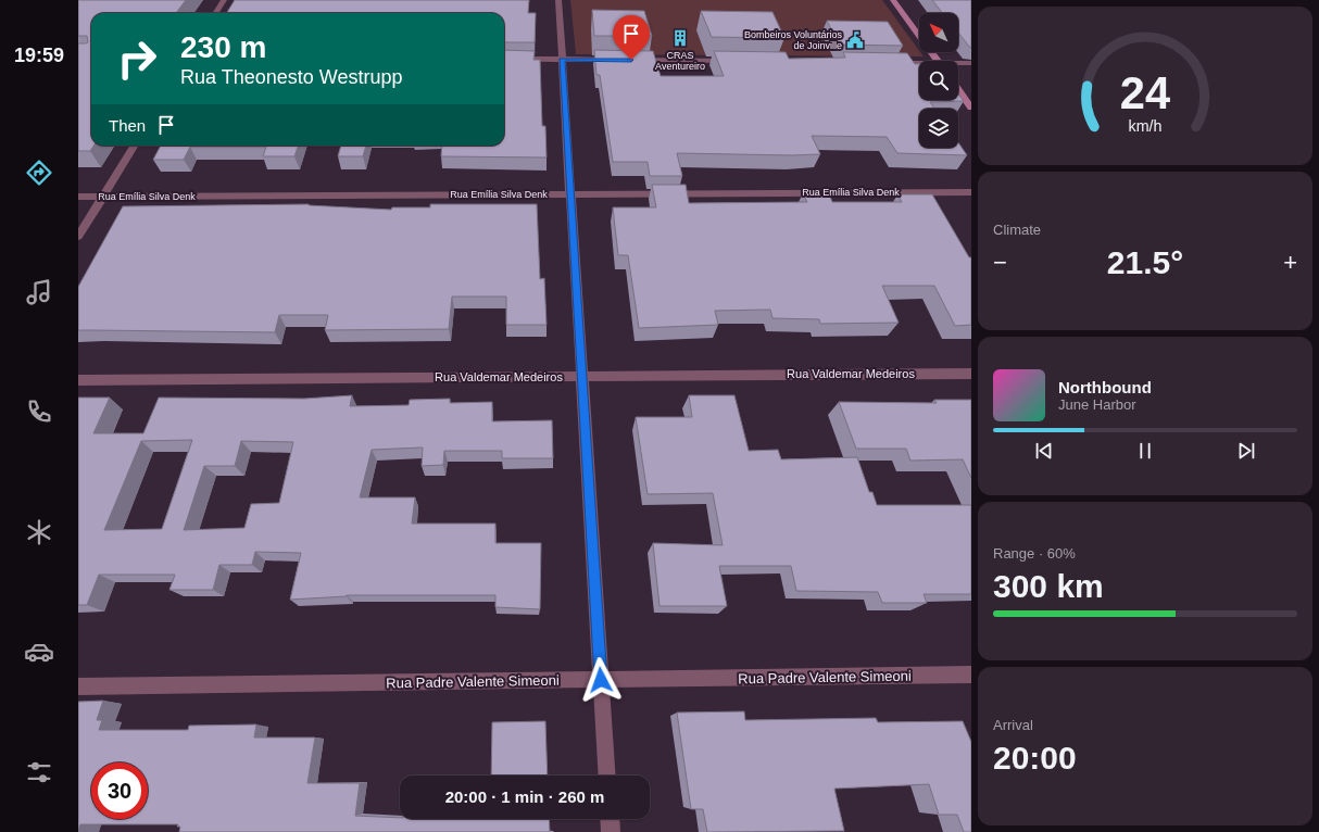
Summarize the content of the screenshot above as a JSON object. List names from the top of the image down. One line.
{"streets":{"street":["Rua Emília Silva Denk","Rua Valdemar Medeiros","Rua Padre Valente Simeoni"]},"places":{"building":["CRAS Aventureiro"],"public building":["Bombeiros Voluntários de Joinville"]},"north":"top left","page":{"tabs":"19:59","turn":["230 m","Rua Theonesto Westrupp"],"then":"Then","tile":["Climate",["Range · 60%","300 km"],["Arrival","20:00"]],"heat":["−","21.5°","+"],"song":["Northbound","June Harbor"],"limit":"30","trip":"20:00 · 1 min · 260 m","gauge":["24","km/h"]}}
